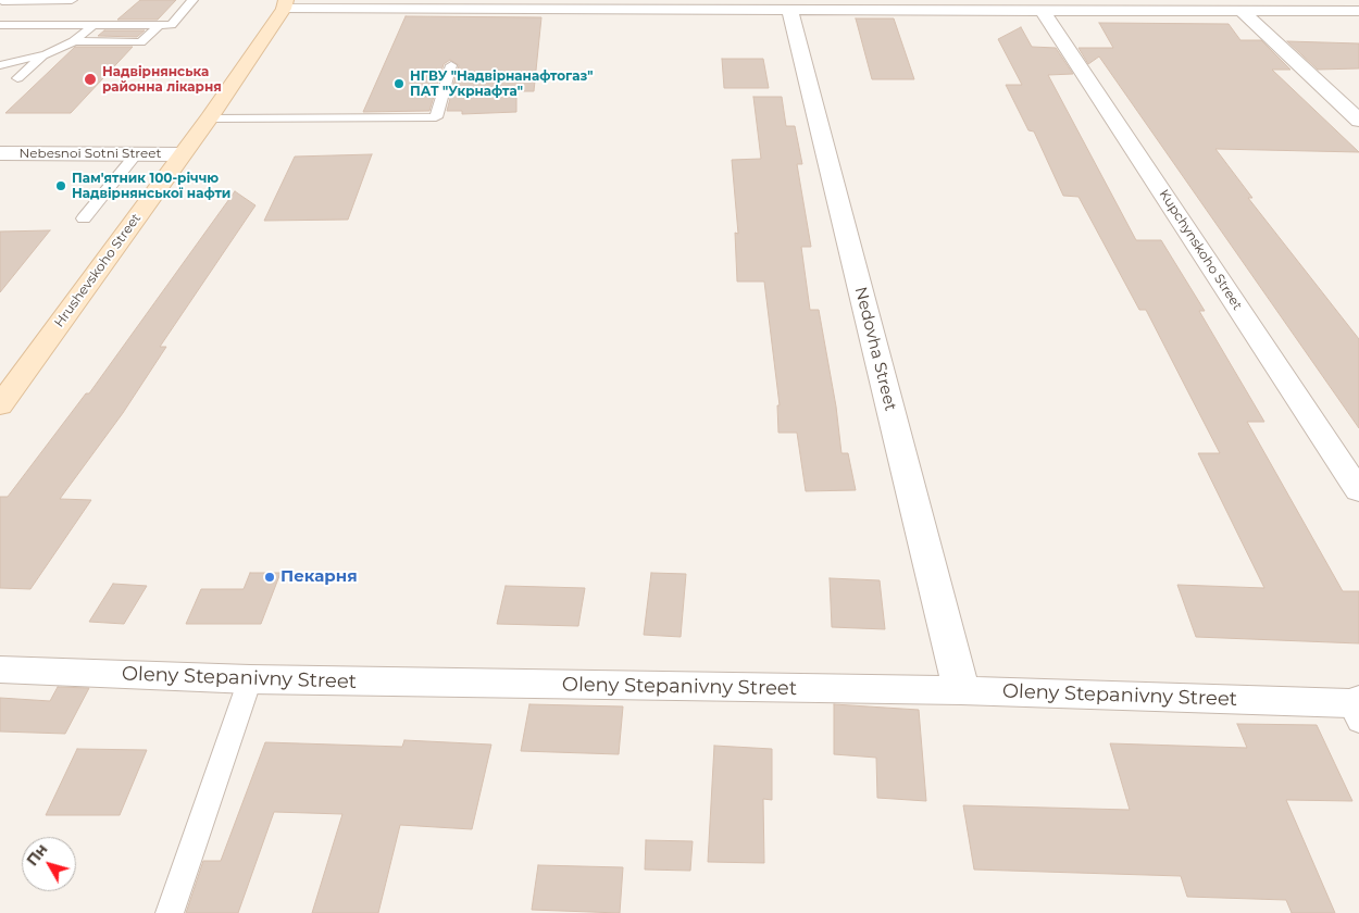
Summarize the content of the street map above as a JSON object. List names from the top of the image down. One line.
{"streets":{"street":["Nebesnoi Sotni Street","Kupchynskoho Street","Hrushevskoho Street","Nedovha Street","Oleny Stepanivny Street"]},"crossings":[["Nebesnoi Sotni Street","Hrushevskoho Street"],["Nedovha Street","Oleny Stepanivny Street"]],"places":["Надвірнянська районна лікарня","НГВУ \"Надвірнанафтогаз\" ПАТ \"Укрнафта\"","Пам'ятник 100-річчю Надвірнянської нафти","Пекарня"],"north":"top left"}
